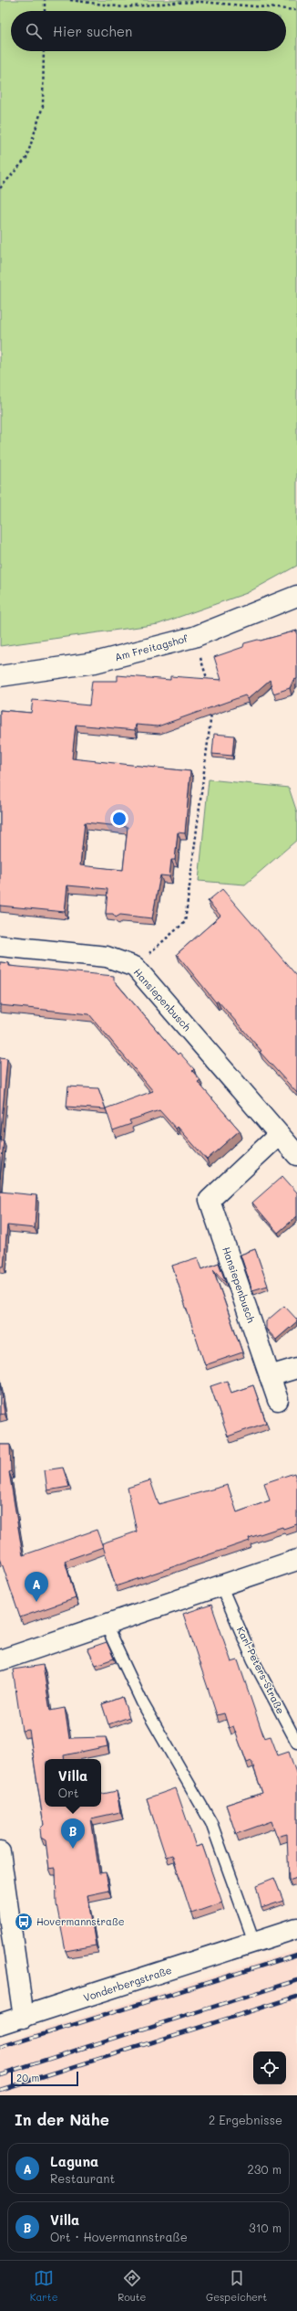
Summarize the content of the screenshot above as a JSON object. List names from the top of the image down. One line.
{"streets":{"street":["Am Freitagshof","Hansiepenbusch","Vonderbergstraße"],"lane":["Karl-Peters-Straße"]},"places":{"bus stop":["Hovermannstraße"]},"scale_bar":"20 m","page":{"search":"Hier suchen","pins":["A","B"],"popup":["Villa","Ort"],"scale":"20 m","heading":["In der Nähe","2 Ergebnisse"],"list":[{"mark":"A","name":"Laguna","note":"Restaurant","value":"230 m"},{"mark":"B","name":"Villa","note":"Ort · Hovermannstraße","value":"310 m"}],"nav":["Karte","Route","Gespeichert"]}}
